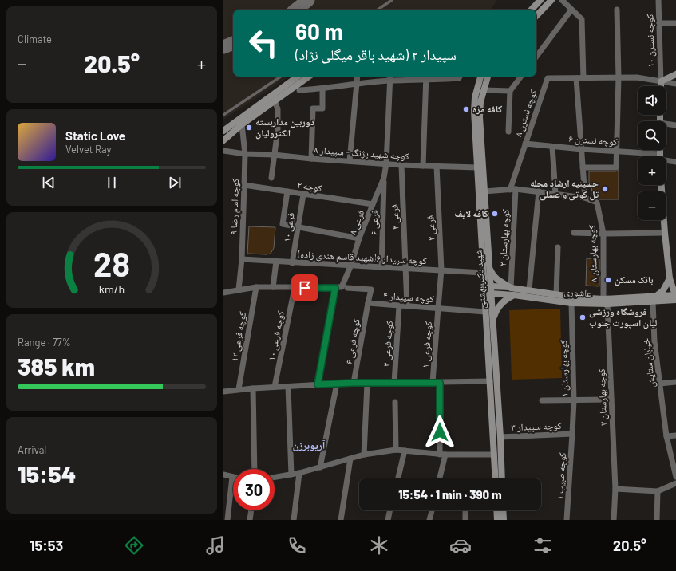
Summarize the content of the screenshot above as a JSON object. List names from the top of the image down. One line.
{"streets":{"main road":["شهید دکتر بهشتی","عاشوری"],"street":["کوچه نسترن ۱۰","کوچه نسترن ۸","کوچه نسترن ۶","کوچه شهید پژنگ - سپیدار ۸","کوچه ۲","کوچه امام رضا ۹","فرعی ۴","فرعی ۸","فرعی ۶","فرعی ۱۰","فرعی ۲","کوچه بهارستان ۲","کوچه بهارستان ۸","کوچه سپیدار ۶(شهید قاسم هندی زاده)","کوچه سپیدار ۴","کوچه فرعی ۱۰","کوچه فرعی ۱۲","کوچه فرعی ۶","کوچه فرعی ۴","کوچه فرعی ۲","خیابان ستایش","کوچه بهارستان ۱","کوچه بهارستان ۳","کوچه سپیدار ۳","کوچه طبیب ۱"]},"crossings":[["کوچه نسترن ۱۰","کوچه نسترن ۸"],["کوچه نسترن ۸","کوچه نسترن ۶"],["کوچه نسترن ۸","کوچه بهارستان ۲"],["کوچه شهید پژنگ - سپیدار ۸","کوچه امام رضا ۹"],["کوچه شهید پژنگ - سپیدار ۸","فرعی ۴"],["کوچه شهید پژنگ - سپیدار ۸","فرعی ۸"],["کوچه شهید پژنگ - سپیدار ۸","فرعی ۲"],["کوچه شهید پژنگ - سپیدار ۸","شهید دکتر بهشتی"],["کوچه ۲","کوچه امام رضا ۹"],["کوچه ۲","فرعی ۸"],["کوچه ۲","فرعی ۱۰"],["کوچه امام رضا ۹","کوچه سپیدار ۶(شهید قاسم هندی زاده)"],["کوچه امام رضا ۹","کوچه سپیدار ۴"],["فرعی ۴","کوچه سپیدار ۶(شهید قاسم هندی زاده)"],["فرعی ۸","فرعی ۶"],["فرعی ۸","کوچه سپیدار ۶(شهید قاسم هندی زاده)"],["فرعی ۸","کوچه سپیدار ۴"],["فرعی ۶","کوچه سپیدار ۶(شهید قاسم هندی زاده)"],["فرعی ۱۰","کوچه سپیدار ۶(شهید قاسم هندی زاده)"],["فرعی ۲","کوچه سپیدار ۶(شهید قاسم هندی زاده)"],["فرعی ۲","کوچه سپیدار ۴"],["فرعی ۲","کوچه فرعی ۲"],["کوچه بهارستان ۲","عاشوری"],["کوچه بهارستان ۸","عاشوری"],["کوچه بهارستان ۸","کوچه بهارستان ۳"],["کوچه سپیدار ۶(شهید قاسم هندی زاده)","شهید دکتر بهشتی"],["شهید دکتر بهشتی","عاشوری"],["شهید دکتر بهشتی","کوچه سپیدار ۴"],["شهید دکتر بهشتی","کوچه سپیدار ۳"],["عاشوری","خیابان ستایش"],["عاشوری","کوچه بهارستان ۱"],["عاشوری","کوچه بهارستان ۳"],["کوچه سپیدار ۴","کوچه فرعی ۱۰"],["کوچه سپیدار ۴","کوچه فرعی ۱۲"],["کوچه سپیدار ۴","کوچه فرعی ۶"],["کوچه سپیدار ۴","کوچه فرعی ۴"],["کوچه سپیدار ۴","کوچه فرعی ۲"],["کوچه بهارستان ۱","کوچه سپیدار ۳"],["کوچه بهارستان ۱","کوچه طبیب ۱"],["کوچه سپیدار ۳","کوچه طبیب ۱"]],"districts":["آریو‌برزن"],"places":["کافه مزه","دوربین مداربسته الکترولیان","حسینیه ارشاد محله تل کوتی و عسلی","کافه لایف","بانک مسکن","فروشگاه ورزشی لیان اسپورت جنوب"],"page":{"tile":["Climate",["Range · 77%","385 km"],["Arrival","15:54"]],"turn":["60 m","سپیدار ۲ (شهید باقر میگلی نژاد)"],"heat":["−","20.5°","+"],"map_buttons":["+","−"],"song":["Static Love","Velvet Ray"],"limit":"30","trip":"15:54 · 1 min · 390 m","tabs":["15:53","20.5°"],"gauge":["28","km/h"]}}
